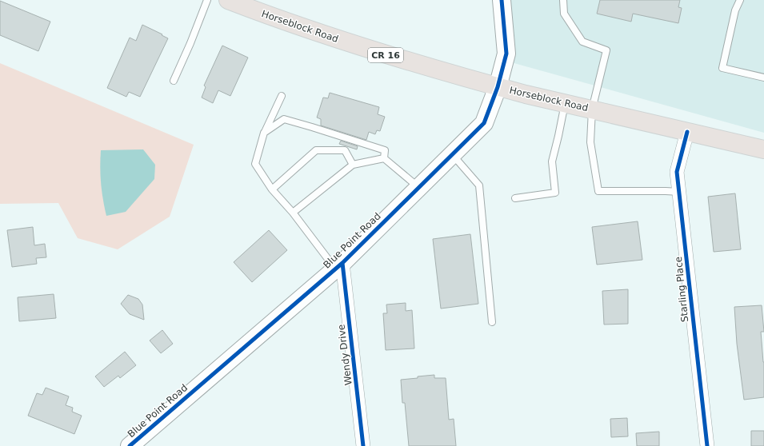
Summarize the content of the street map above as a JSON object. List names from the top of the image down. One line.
{"streets":{"main road":["Horseblock Road","CR 16"],"street":["Blue Point Road","Starling Place","Wendy Drive"]},"crossings":[["Horseblock Road","Blue Point Road"],["Horseblock Road","Starling Place"],["Blue Point Road","Wendy Drive"]]}
